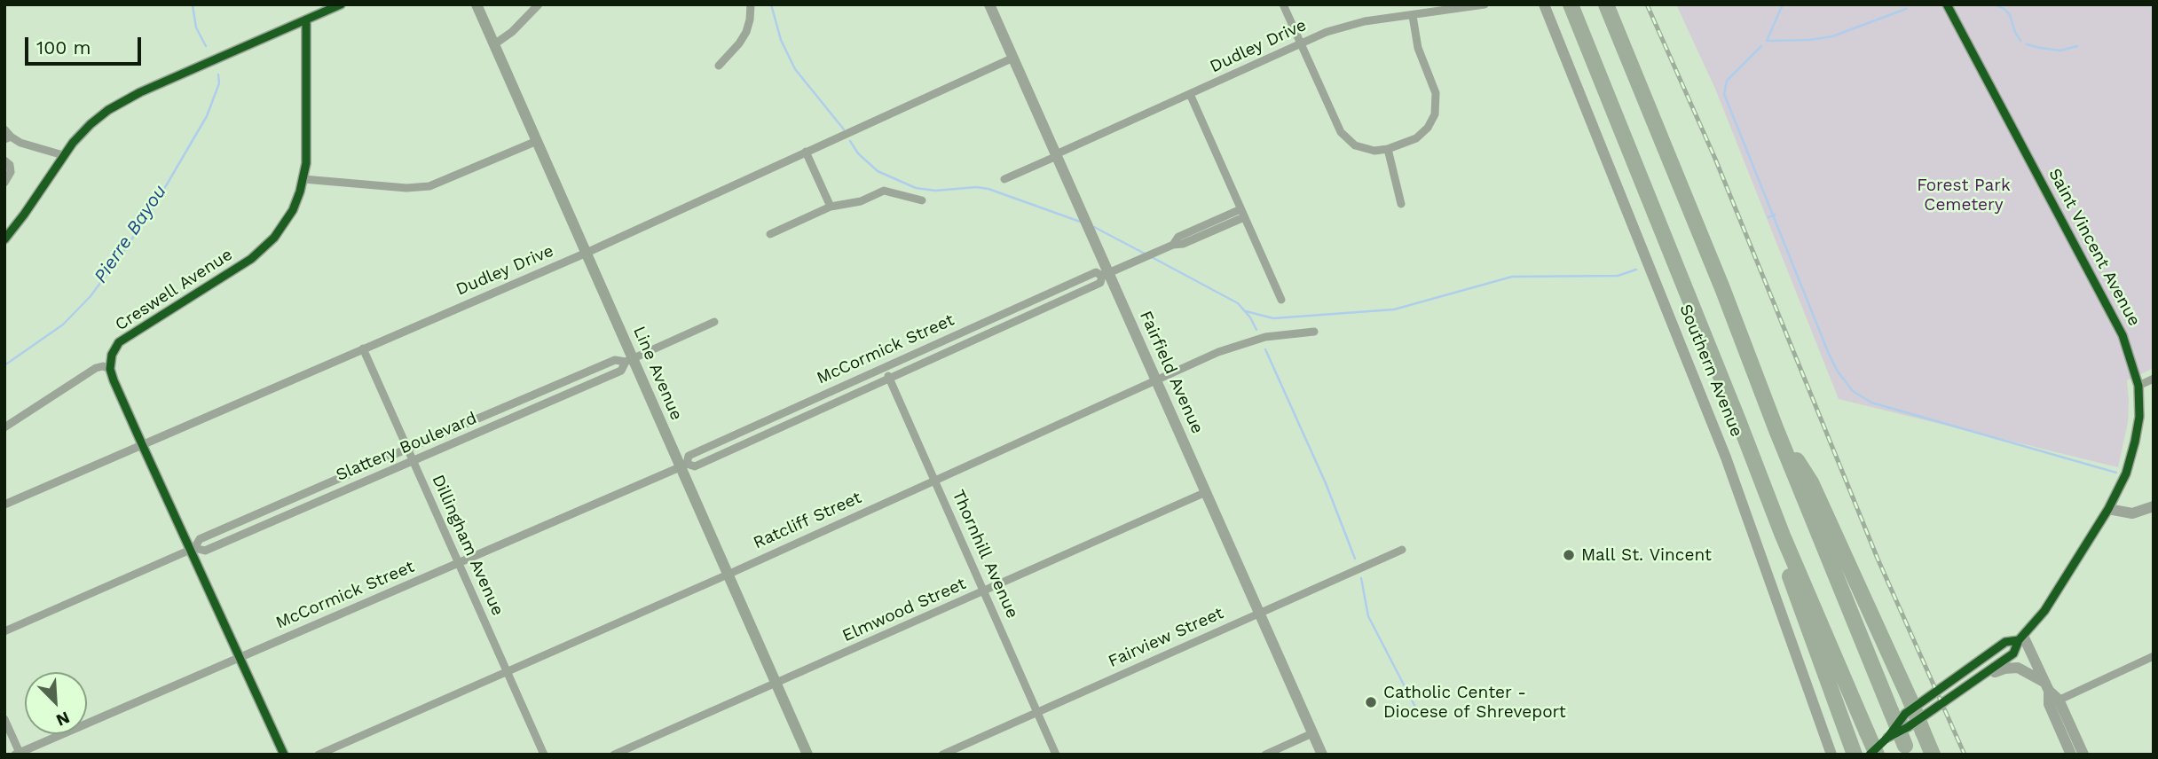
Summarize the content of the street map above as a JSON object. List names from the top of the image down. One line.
{"streets":{"main road":["Line Avenue"],"street":["Dudley Drive","Saint Vincent Avenue","Creswell Avenue","McCormick Street","Southern Avenue","Fairfield Avenue","Slattery Boulevard","Ratcliff Street","Dillingham Avenue","Thornhill Avenue","Elmwood Street","Fairview Street"]},"crossings":[["Dudley Drive","Fairfield Avenue"],["Dudley Drive","Line Avenue"],["Dudley Drive","Dillingham Avenue"],["McCormick Street","Fairfield Avenue"],["McCormick Street","Line Avenue"],["McCormick Street","Dillingham Avenue"],["McCormick Street","Thornhill Avenue"],["Fairfield Avenue","Ratcliff Street"],["Fairfield Avenue","Elmwood Street"],["Fairfield Avenue","Fairview Street"],["Line Avenue","Slattery Boulevard"],["Line Avenue","Ratcliff Street"],["Line Avenue","Elmwood Street"],["Slattery Boulevard","Dillingham Avenue"],["Ratcliff Street","Dillingham Avenue"],["Ratcliff Street","Thornhill Avenue"],["Thornhill Avenue","Elmwood Street"],["Thornhill Avenue","Fairview Street"]],"water":["Pierre Bayou"],"parks":["Forest Park Cemetery"],"places":["Mall St. Vincent","Catholic Center - Diocese of Shreveport"],"scale_bar":"100 m","north":"bottom right"}
